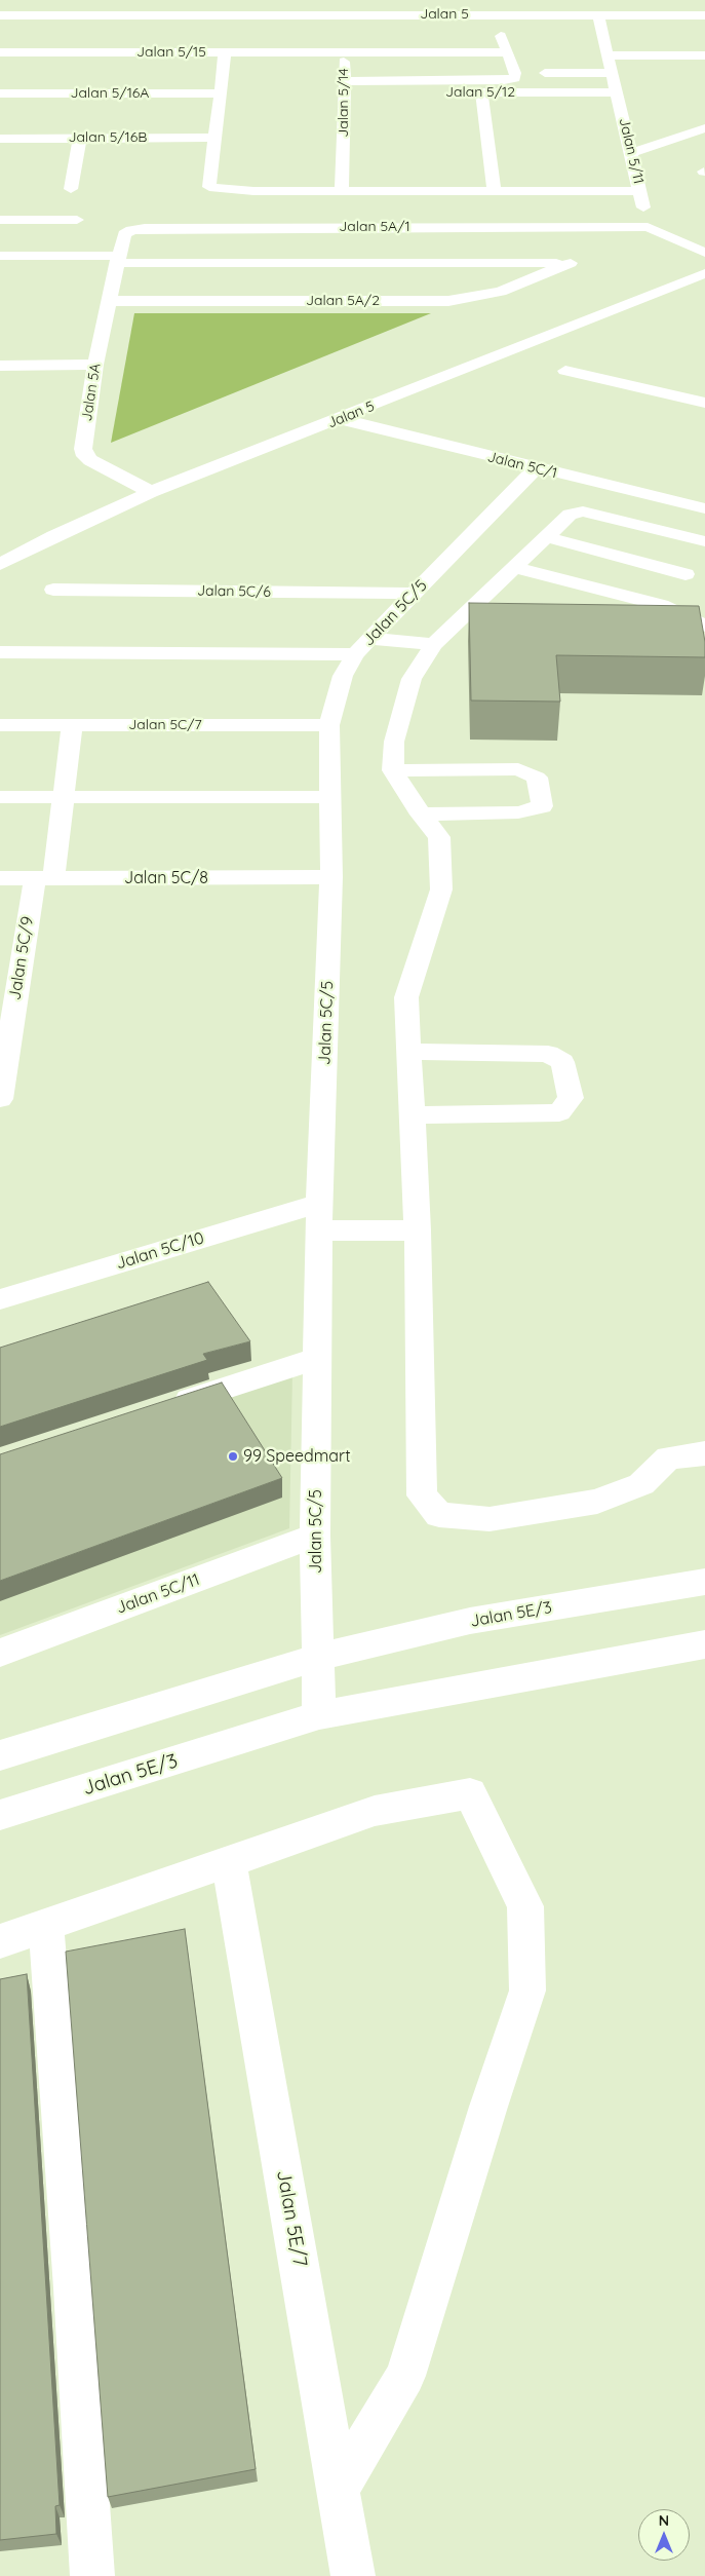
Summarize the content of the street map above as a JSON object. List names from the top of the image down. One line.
{"streets":{"street":["Jalan 5","Jalan 5/15","Jalan 5/12","Jalan 5/16A","Jalan 5/14","Jalan 5/16B","Jalan 5/11","Jalan 5A/1","Jalan 5A/2","Jalan 5A","Jalan 5C/1","Jalan 5C/6","Jalan 5C/5","Jalan 5C/7","Jalan 5C/8","Jalan 5C/9","Jalan 5C/10","Jalan 5C/11","Jalan 5E/3","Jalan 5E/7"]},"crossings":[["Jalan 5","Jalan 5/14"],["Jalan 5","Jalan 5/11"],["Jalan 5","Jalan 5A"],["Jalan 5","Jalan 5C/1"],["Jalan 5/15","Jalan 5/14"],["Jalan 5/12","Jalan 5/14"],["Jalan 5/12","Jalan 5/11"],["Jalan 5/11","Jalan 5A/1"],["Jalan 5A/1","Jalan 5A"],["Jalan 5A/2","Jalan 5A"],["Jalan 5C/1","Jalan 5C/5"],["Jalan 5C/6","Jalan 5C/5"],["Jalan 5C/5","Jalan 5C/7"],["Jalan 5C/5","Jalan 5C/8"],["Jalan 5C/5","Jalan 5C/10"],["Jalan 5C/5","Jalan 5C/11"],["Jalan 5C/5","Jalan 5E/3"],["Jalan 5C/7","Jalan 5C/9"],["Jalan 5C/8","Jalan 5C/9"]],"places":["99 Speedmart"],"north":"top"}
